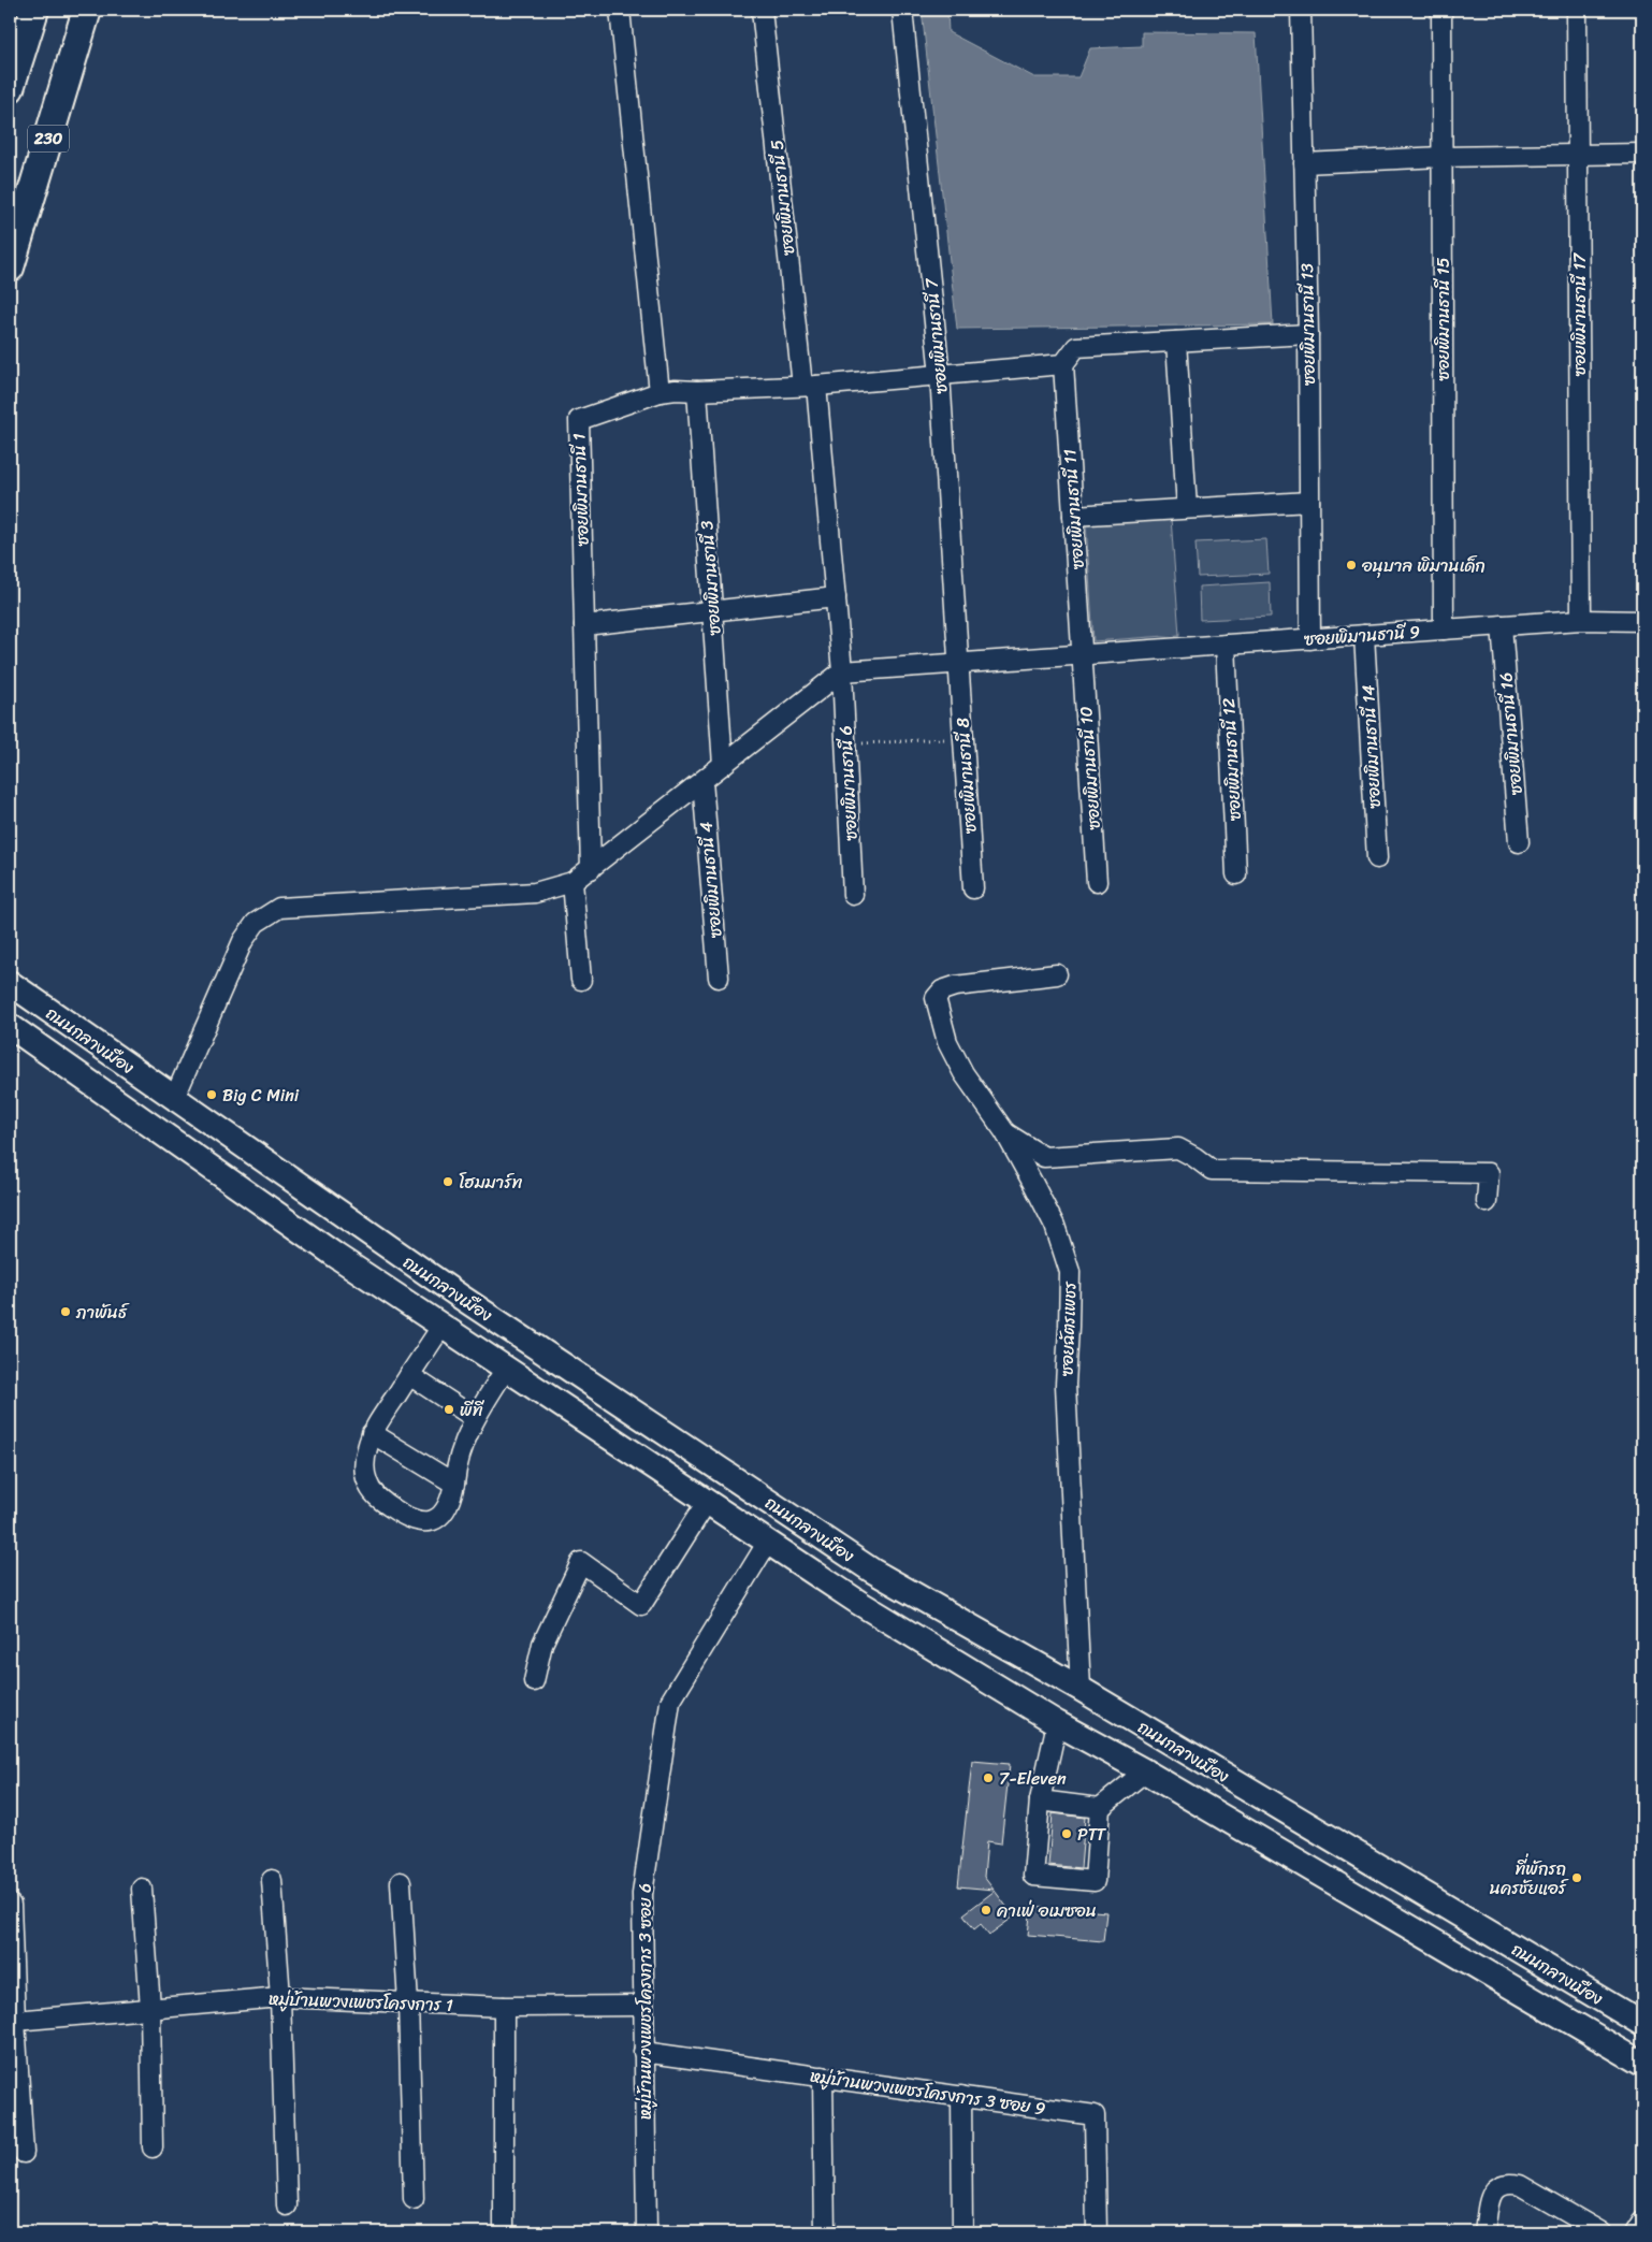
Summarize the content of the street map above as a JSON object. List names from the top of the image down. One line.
{"streets":{"highway":["230"],"main road":["ถนนกลางเมือง"],"street":["ซอยพิมานธานี 5","ซอยพิมานธานี 17","ซอยพิมานธานี 15","ซอยพิมานธานี 13","ซอยพิมานธานี 7","ซอยพิมานธานี 1","ซอยพิมานธานี 11","ซอยพิมานธานี 3","ซอยพิมานธานี 9","ซอยพิมานธานี 16","ซอยพิมานธานี 14","ซอยพิมานธานี 12","ซอยพิมานธานี 10","ซอยพิมานธานี 8","ซอยพิมานธานี 6","ซอยพิมานธานี 4","ซอยฉัตรเพชร","หมู่บ้านพวงเพชรโครงการ 1","หมู่บ้านพวงเพชรโครงการ 3 ซอย 6","หมู่บ้านพวงเพชรโครงการ 3 ซอย 9"]},"crossings":[["ซอยพิมานธานี 5","ซอยพิมานธานี 9"],["ซอยพิมานธานี 5","ซอยพิมานธานี 6"],["ซอยพิมานธานี 17","ซอยพิมานธานี 9"],["ซอยพิมานธานี 15","ซอยพิมานธานี 9"],["ซอยพิมานธานี 13","ซอยพิมานธานี 9"],["ซอยพิมานธานี 7","ซอยพิมานธานี 9"],["ซอยพิมานธานี 7","ซอยพิมานธานี 8"],["ซอยพิมานธานี 11","ซอยพิมานธานี 9"],["ซอยพิมานธานี 11","ซอยพิมานธานี 10"],["ซอยพิมานธานี 9","ซอยพิมานธานี 16"],["ซอยพิมานธานี 9","ซอยพิมานธานี 14"],["ซอยพิมานธานี 9","ซอยพิมานธานี 12"],["ซอยพิมานธานี 9","ซอยพิมานธานี 10"],["ซอยพิมานธานี 9","ซอยพิมานธานี 8"],["ซอยพิมานธานี 9","ซอยพิมานธานี 6"],["ถนนกลางเมือง","ซอยฉัตรเพชร"],["ถนนกลางเมือง","หมู่บ้านพวงเพชรโครงการ 3 ซอย 6"],["หมู่บ้านพวงเพชรโครงการ 1","หมู่บ้านพวงเพชรโครงการ 3 ซอย 6"],["หมู่บ้านพวงเพชรโครงการ 3 ซอย 6","หมู่บ้านพวงเพชรโครงการ 3 ซอย 9"]],"places":["อนุบาล พิมานเด็ก","Big C Mini","โฮมมาร์ท","ภาพันธ์","พีที","7-Eleven","PTT","ที่พักรถ นครชัยแอร์","คาเฟ่ อเมซอน"]}
